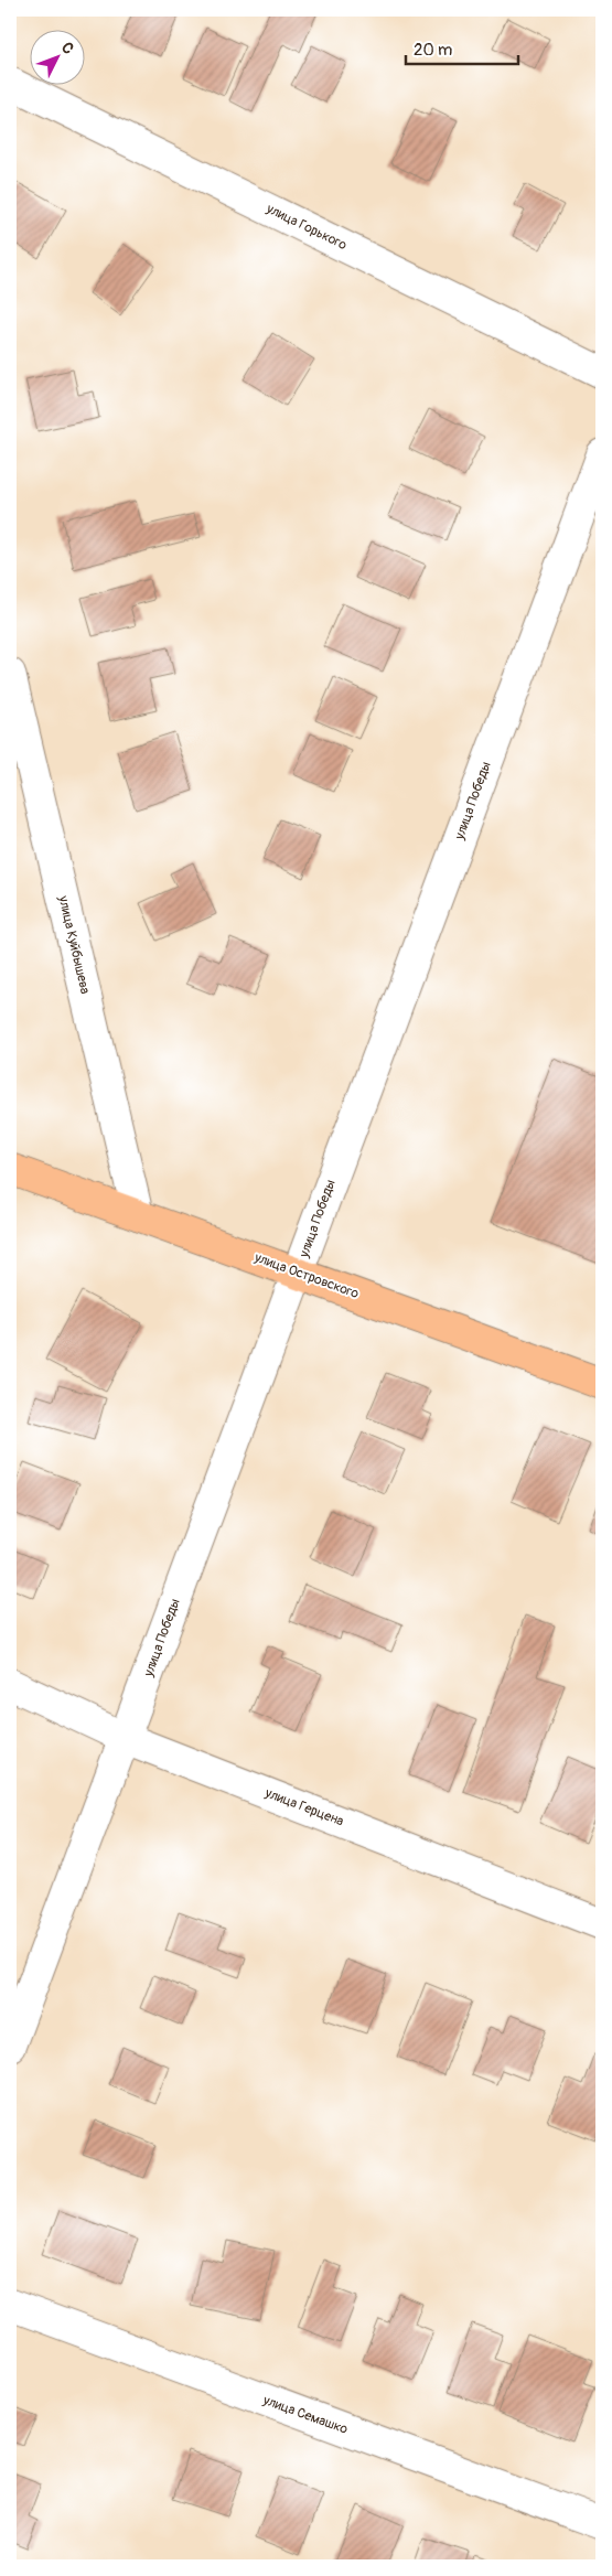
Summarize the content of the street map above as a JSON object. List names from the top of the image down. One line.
{"streets":{"main road":["улица Островского"],"street":["улица Горького","улица Победы","улица Куйбышева","улица Герцена","улица Семашко"]},"crossings":[["улица Победы","улица Островского"],["улица Победы","улица Герцена"],["улица Куйбышева","улица Островского"]],"scale_bar":"20 m","north":"top right"}
